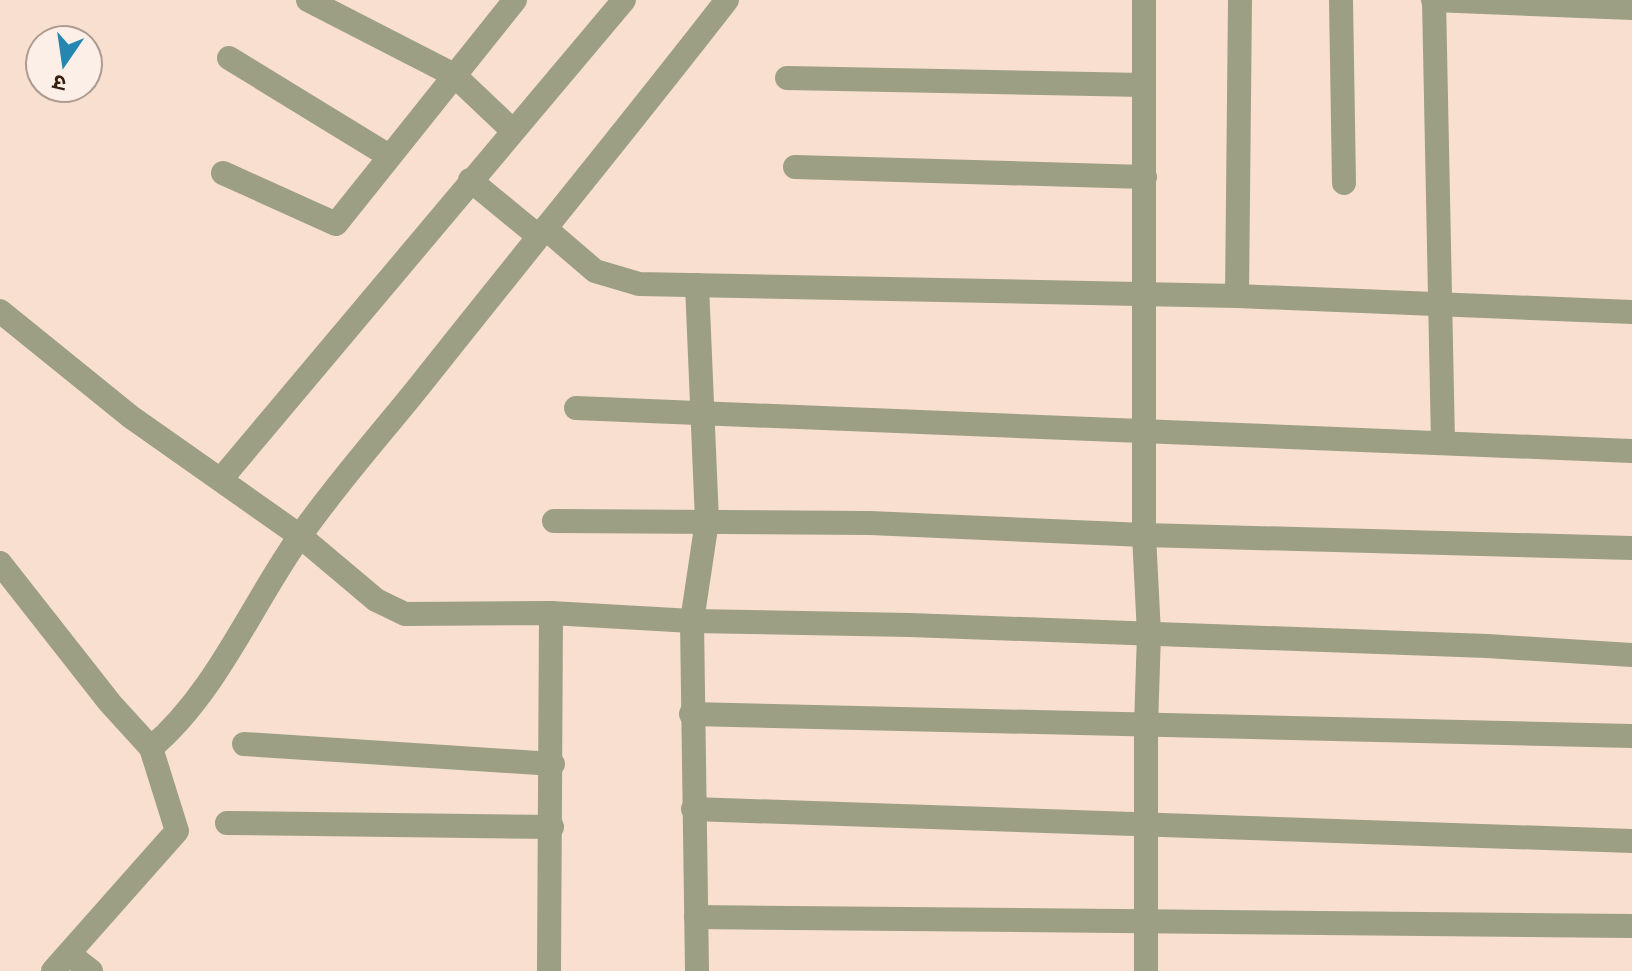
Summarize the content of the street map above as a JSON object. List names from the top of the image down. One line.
{"north":"bottom"}
